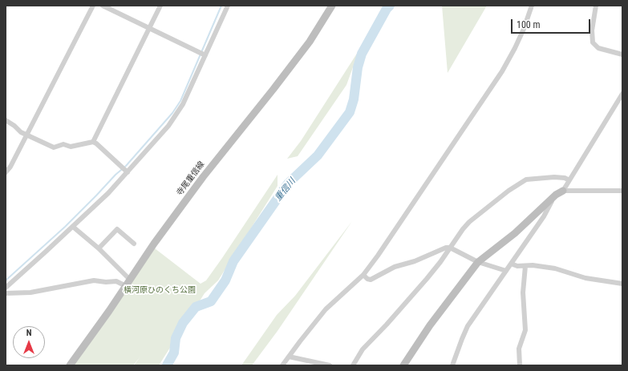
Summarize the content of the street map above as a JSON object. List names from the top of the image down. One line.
{"streets":{"main road":["寺尾重信線"]},"water":["重信川"],"parks":["横河原ひのくち公園"],"scale_bar":"100 m","north":"top"}
